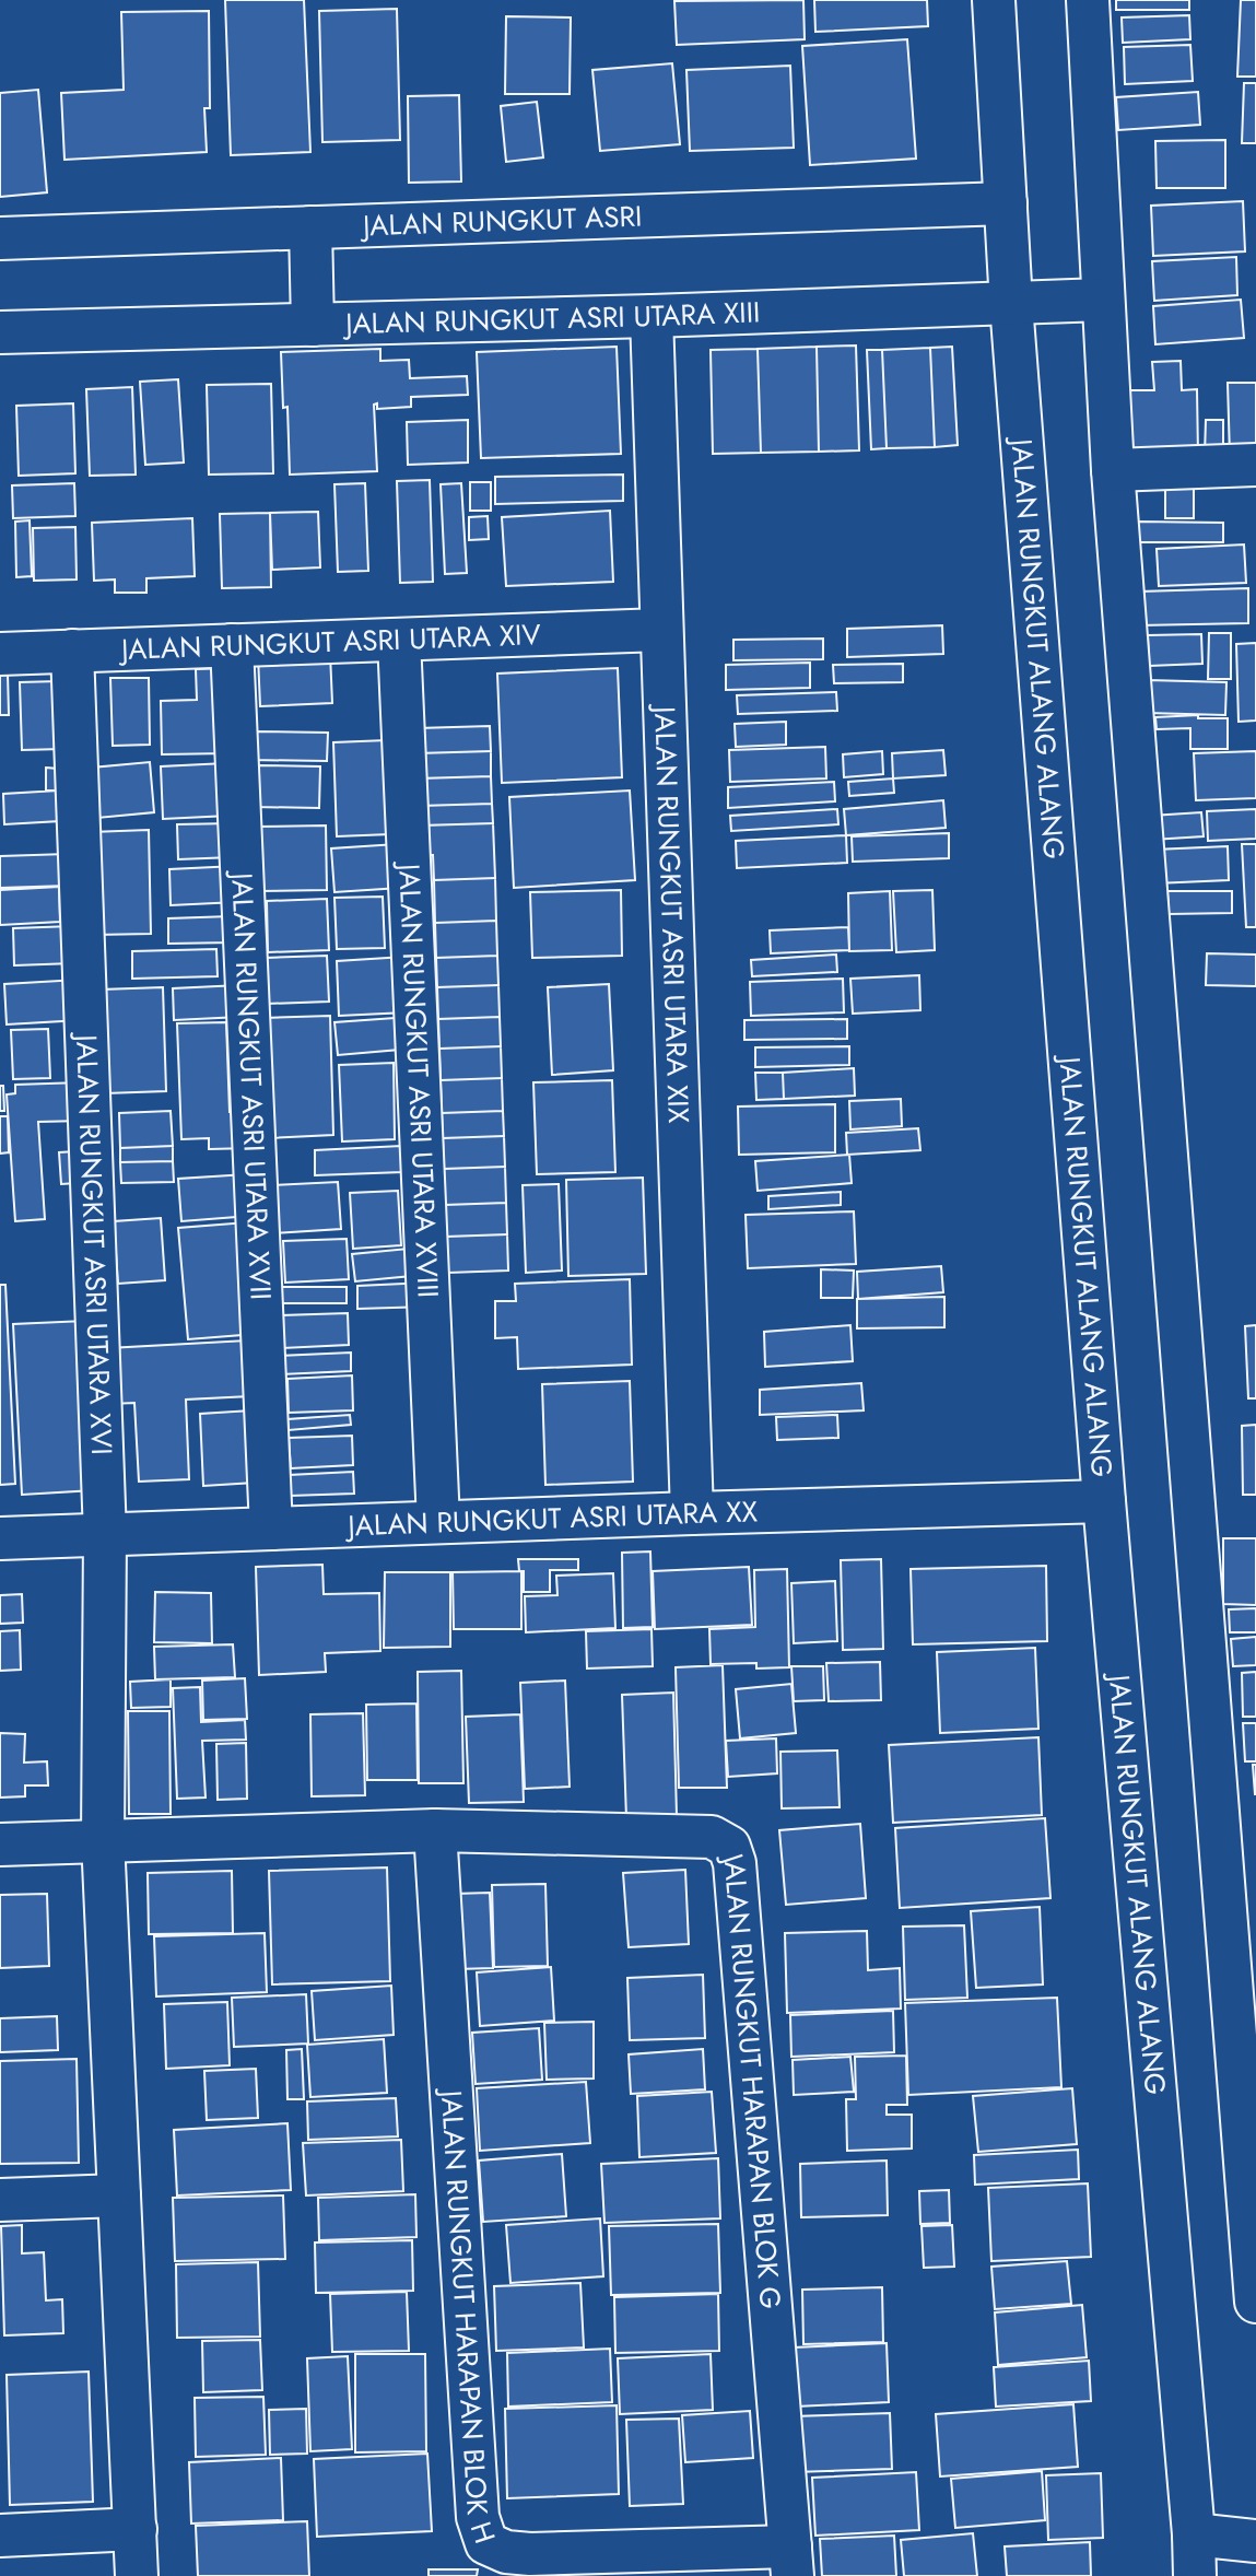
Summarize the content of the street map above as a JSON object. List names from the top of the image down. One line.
{"streets":{"street":["JALAN RUNGKUT ASRI","JALAN RUNGKUT ASRI UTARA XIII","JALAN RUNGKUT ASRI UTARA XIV","JALAN RUNGKUT ALANG ALANG","JALAN RUNGKUT ASRI UTARA XIX","JALAN RUNGKUT ASRI UTARA XVIII","JALAN RUNGKUT ASRI UTARA XVII","JALAN RUNGKUT ASRI UTARA XVI","JALAN RUNGKUT ASRI UTARA XX","JALAN RUNGKUT HARAPAN BLOK G","JALAN RUNGKUT HARAPAN BLOK H"]},"crossings":[["JALAN RUNGKUT ASRI","JALAN RUNGKUT ALANG ALANG"],["JALAN RUNGKUT ASRI UTARA XIII","JALAN RUNGKUT ALANG ALANG"],["JALAN RUNGKUT ASRI UTARA XIII","JALAN RUNGKUT ASRI UTARA XIX"],["JALAN RUNGKUT ASRI UTARA XIV","JALAN RUNGKUT ASRI UTARA XIX"],["JALAN RUNGKUT ASRI UTARA XIV","JALAN RUNGKUT ASRI UTARA XVIII"],["JALAN RUNGKUT ASRI UTARA XIV","JALAN RUNGKUT ASRI UTARA XVII"],["JALAN RUNGKUT ASRI UTARA XIV","JALAN RUNGKUT ASRI UTARA XVI"],["JALAN RUNGKUT ALANG ALANG","JALAN RUNGKUT ASRI UTARA XX"],["JALAN RUNGKUT ASRI UTARA XIX","JALAN RUNGKUT ASRI UTARA XX"],["JALAN RUNGKUT ASRI UTARA XVIII","JALAN RUNGKUT ASRI UTARA XX"],["JALAN RUNGKUT ASRI UTARA XVII","JALAN RUNGKUT ASRI UTARA XX"],["JALAN RUNGKUT ASRI UTARA XVI","JALAN RUNGKUT ASRI UTARA XX"],["JALAN RUNGKUT ASRI UTARA XVI","JALAN RUNGKUT HARAPAN BLOK G"],["JALAN RUNGKUT HARAPAN BLOK G","JALAN RUNGKUT HARAPAN BLOK H"]]}
